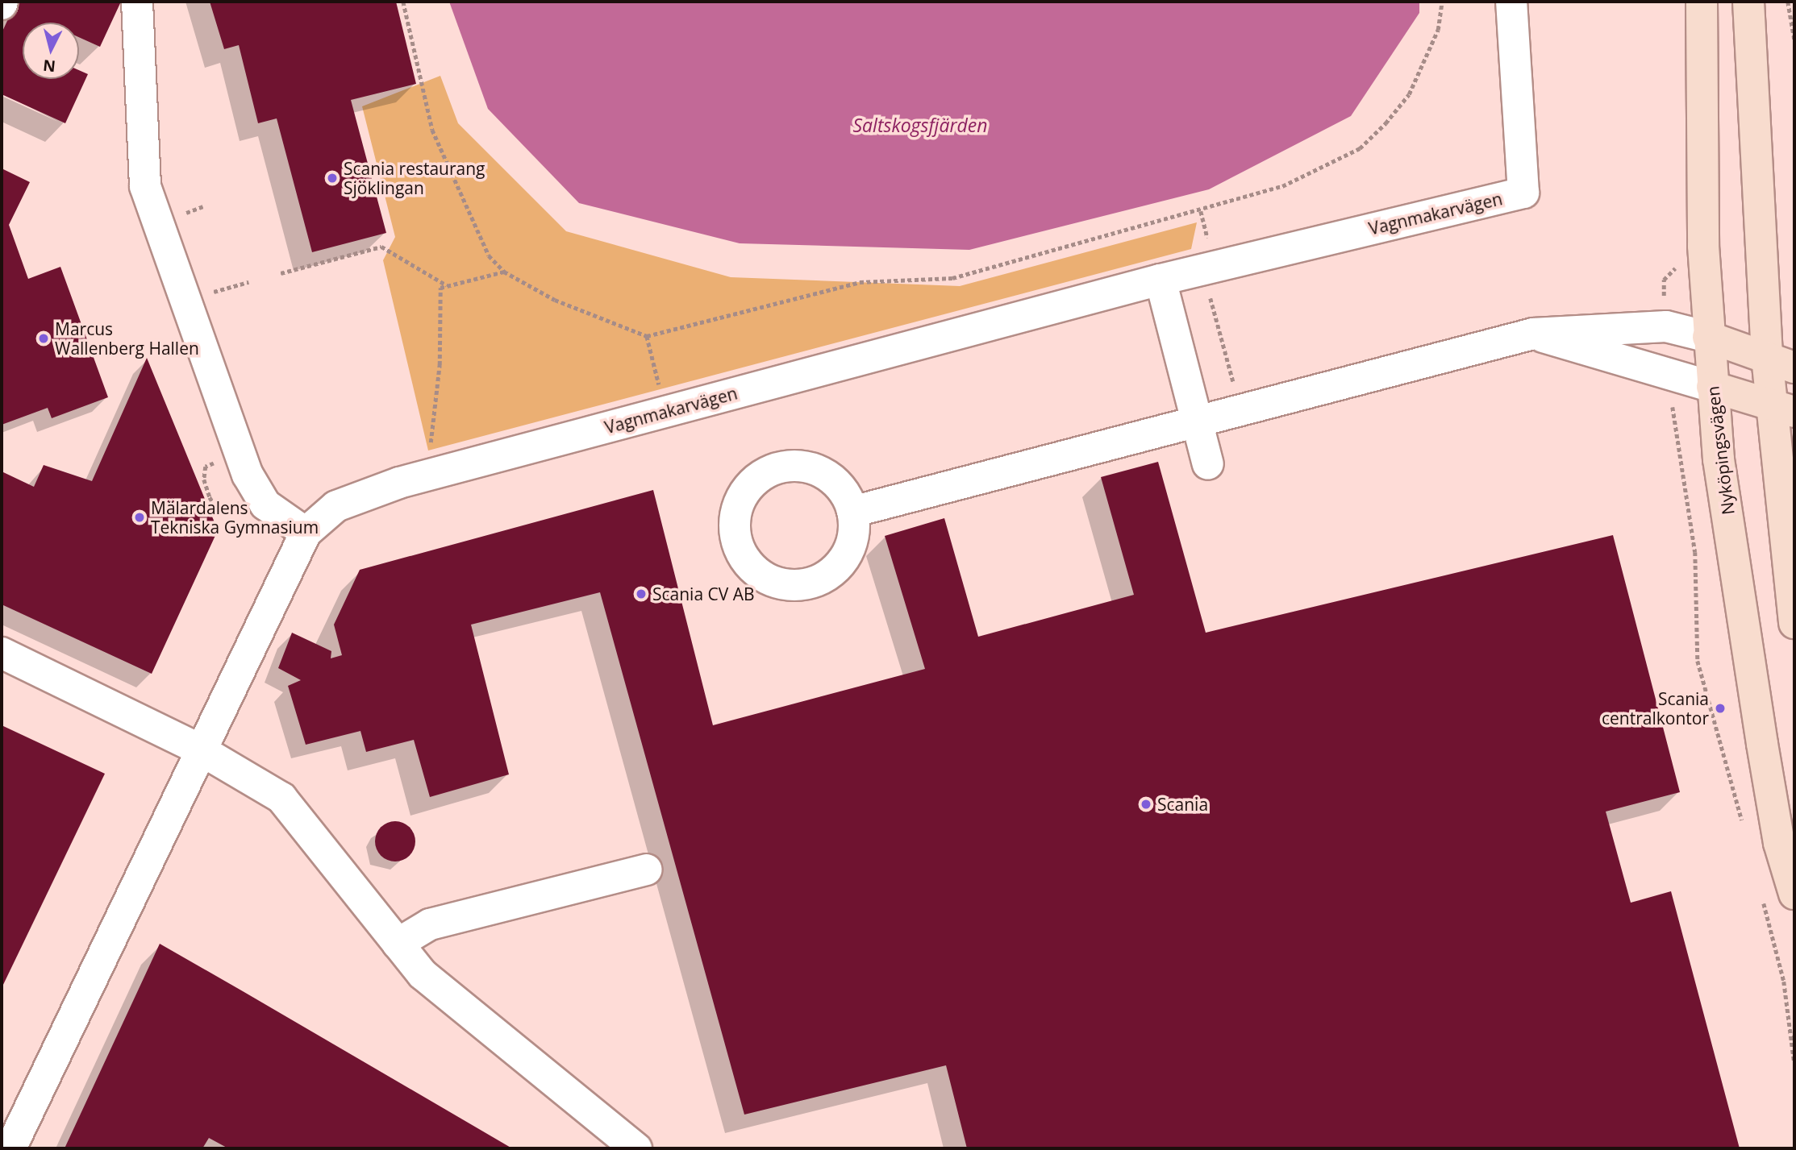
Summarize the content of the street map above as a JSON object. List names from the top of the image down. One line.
{"streets":{"main road":["Nyköpingsvägen"],"street":["Vagnmakarvägen"]},"water":["Saltskogsfjärden"],"places":["Scania restaurang Sjöklingan","Marcus Wallenberg Hallen","Mälardalens Tekniska Gymnasium","Scania CV AB","Scania centralkontor","Scania"],"north":"bottom"}
